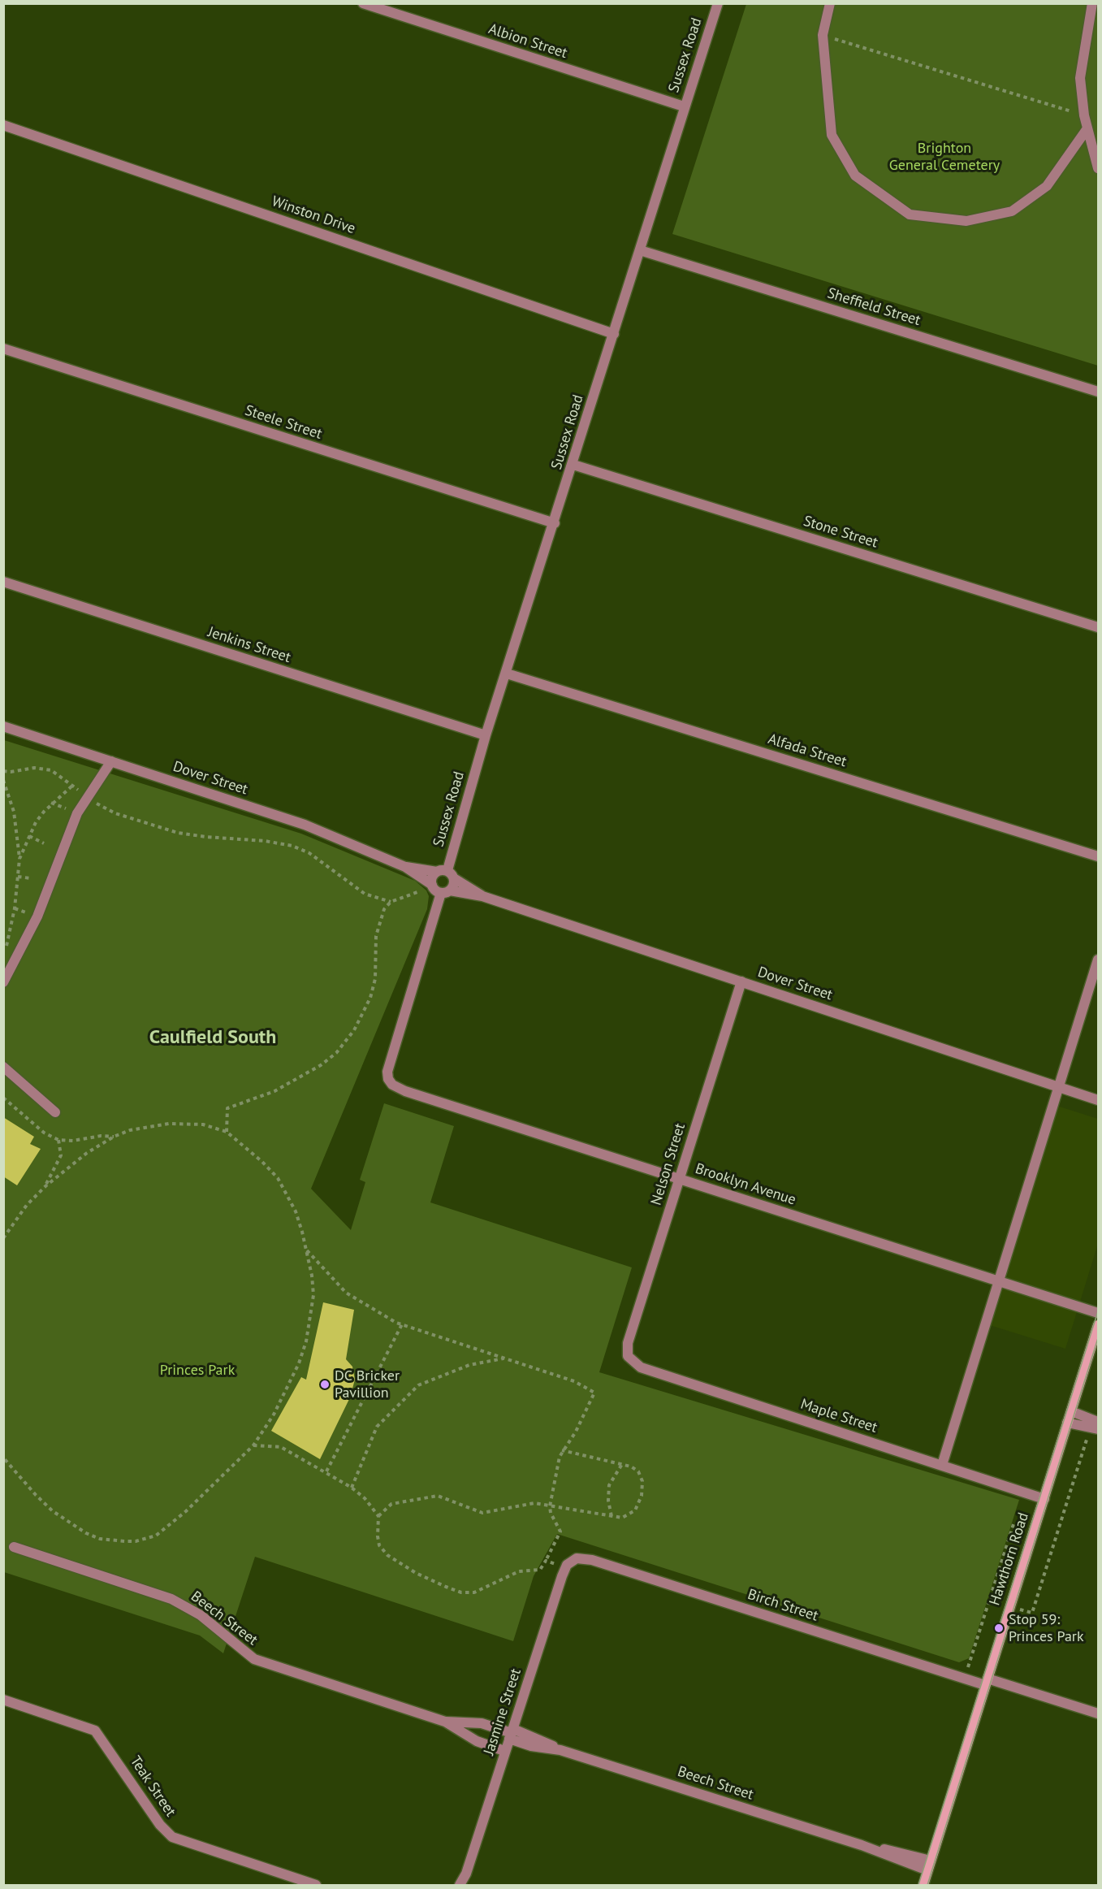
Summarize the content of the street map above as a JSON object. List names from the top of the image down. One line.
{"streets":{"main road":["Hawthorn Road"],"street":["Albion Street","Sussex Road","Winston Drive","Sheffield Street","Steele Street","Stone Street","Jenkins Street","Alfada Street","Dover Street","Nelson Street","Brooklyn Avenue","Maple Street","Birch Street","Beech Street","Jasmine Street","Teak Street"]},"crossings":[["Albion Street","Sussex Road"],["Sussex Road","Winston Drive"],["Sussex Road","Sheffield Street"],["Sussex Road","Steele Street"],["Sussex Road","Stone Street"],["Sussex Road","Jenkins Street"],["Sussex Road","Alfada Street"],["Sussex Road","Dover Street"],["Sussex Road","Brooklyn Avenue"],["Dover Street","Nelson Street"],["Dover Street","Brooklyn Avenue"],["Nelson Street","Brooklyn Avenue"],["Nelson Street","Maple Street"],["Maple Street","Hawthorn Road"],["Hawthorn Road","Birch Street"],["Hawthorn Road","Beech Street"],["Birch Street","Jasmine Street"],["Beech Street","Jasmine Street"]],"districts":["Caulfield South"],"parks":["Brighton General Cemetery","Princes Park"],"places":["DC Bricker Pavillion","Stop 59: Princes Park"]}
